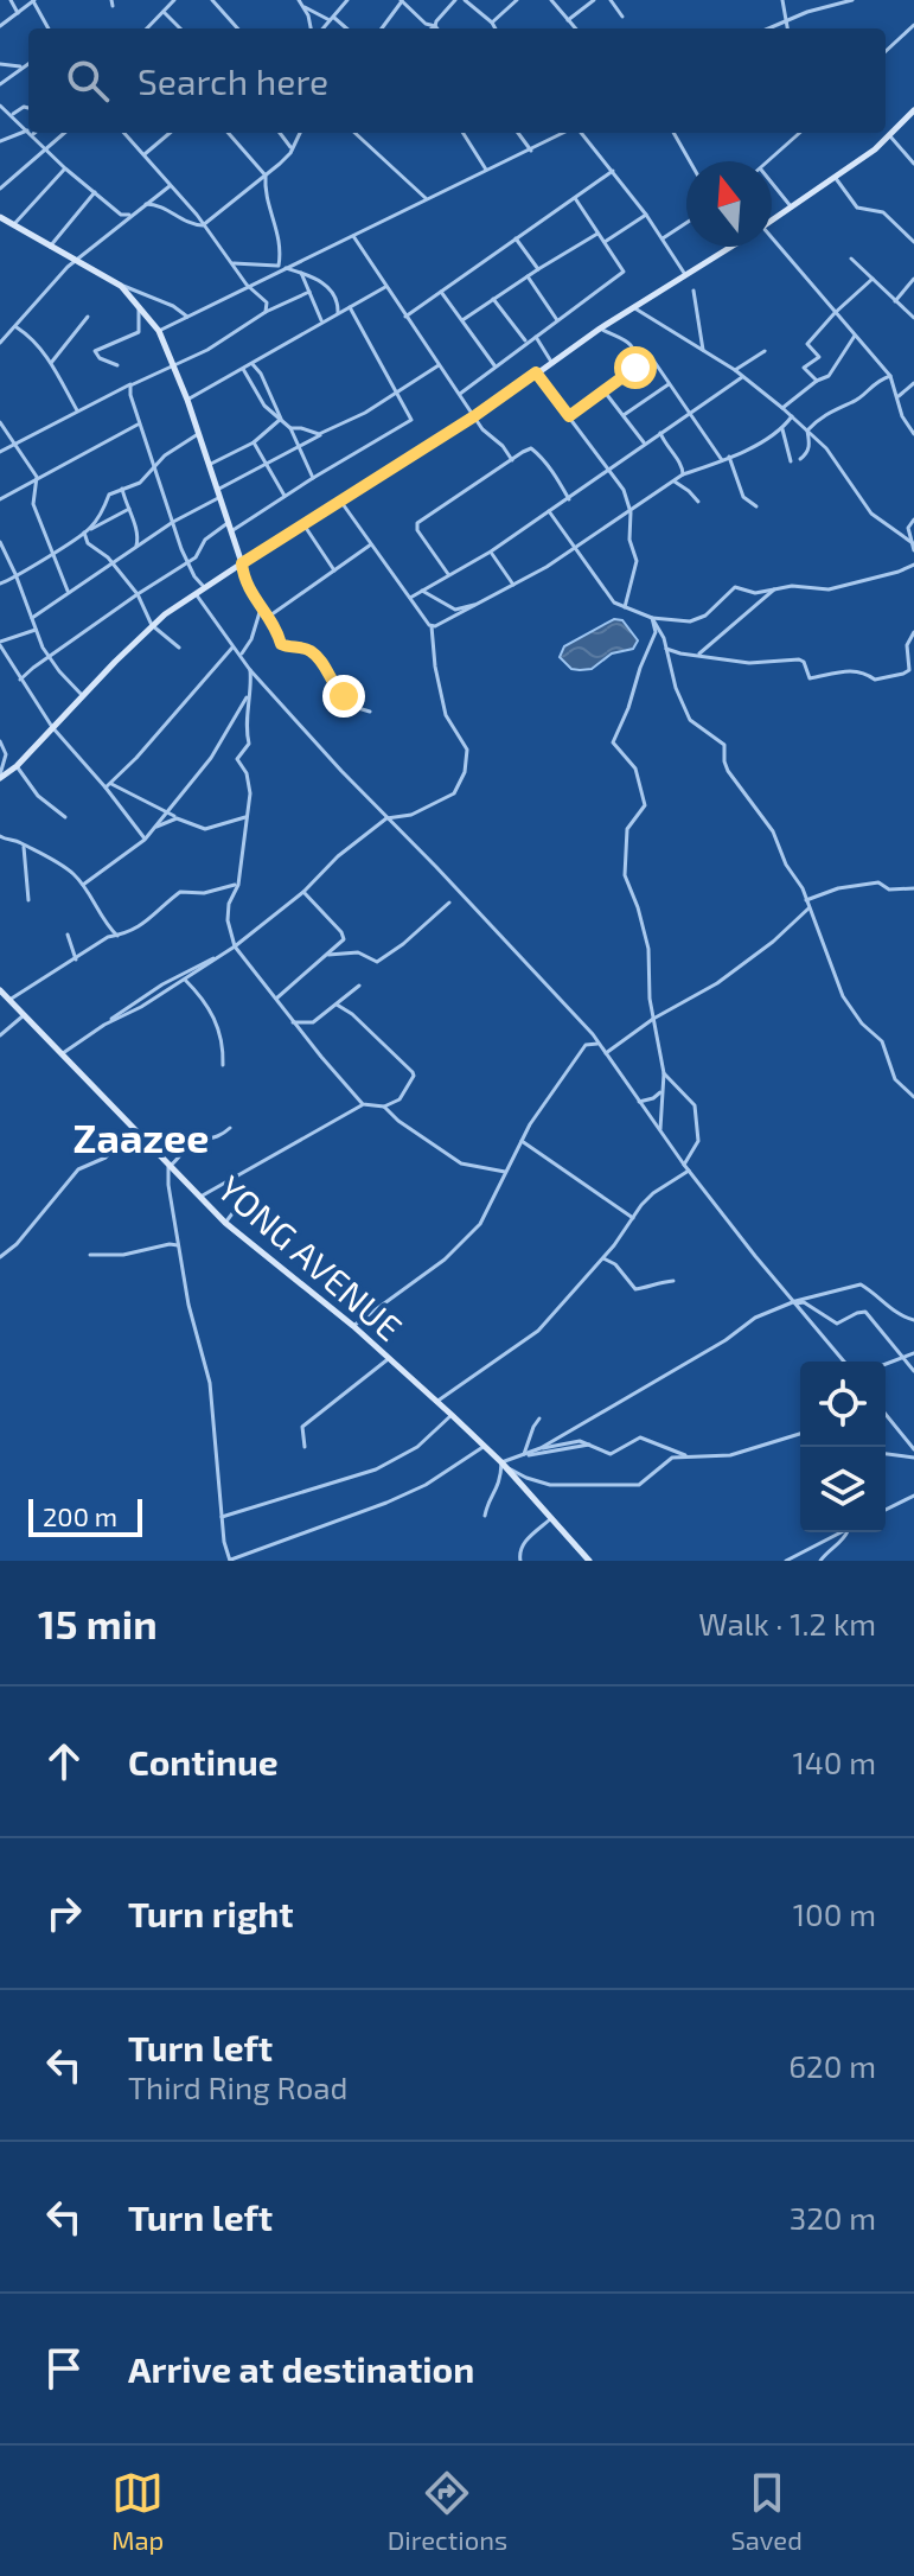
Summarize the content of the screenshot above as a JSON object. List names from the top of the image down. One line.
{"streets":{"street":["YONG AVENUE"]},"districts":["Zaazee"],"scale_bar":"200 m","north":"top","page":{"search":"Search here","scale":"200 m","heading":["15 min","Walk · 1.2 km"],"list":[["Continue","140 m"],["Turn right","100 m"],["Turn left","Third Ring Road","620 m"],["Turn left","320 m"],"Arrive at destination"],"nav":["Map","Directions","Saved"]}}
